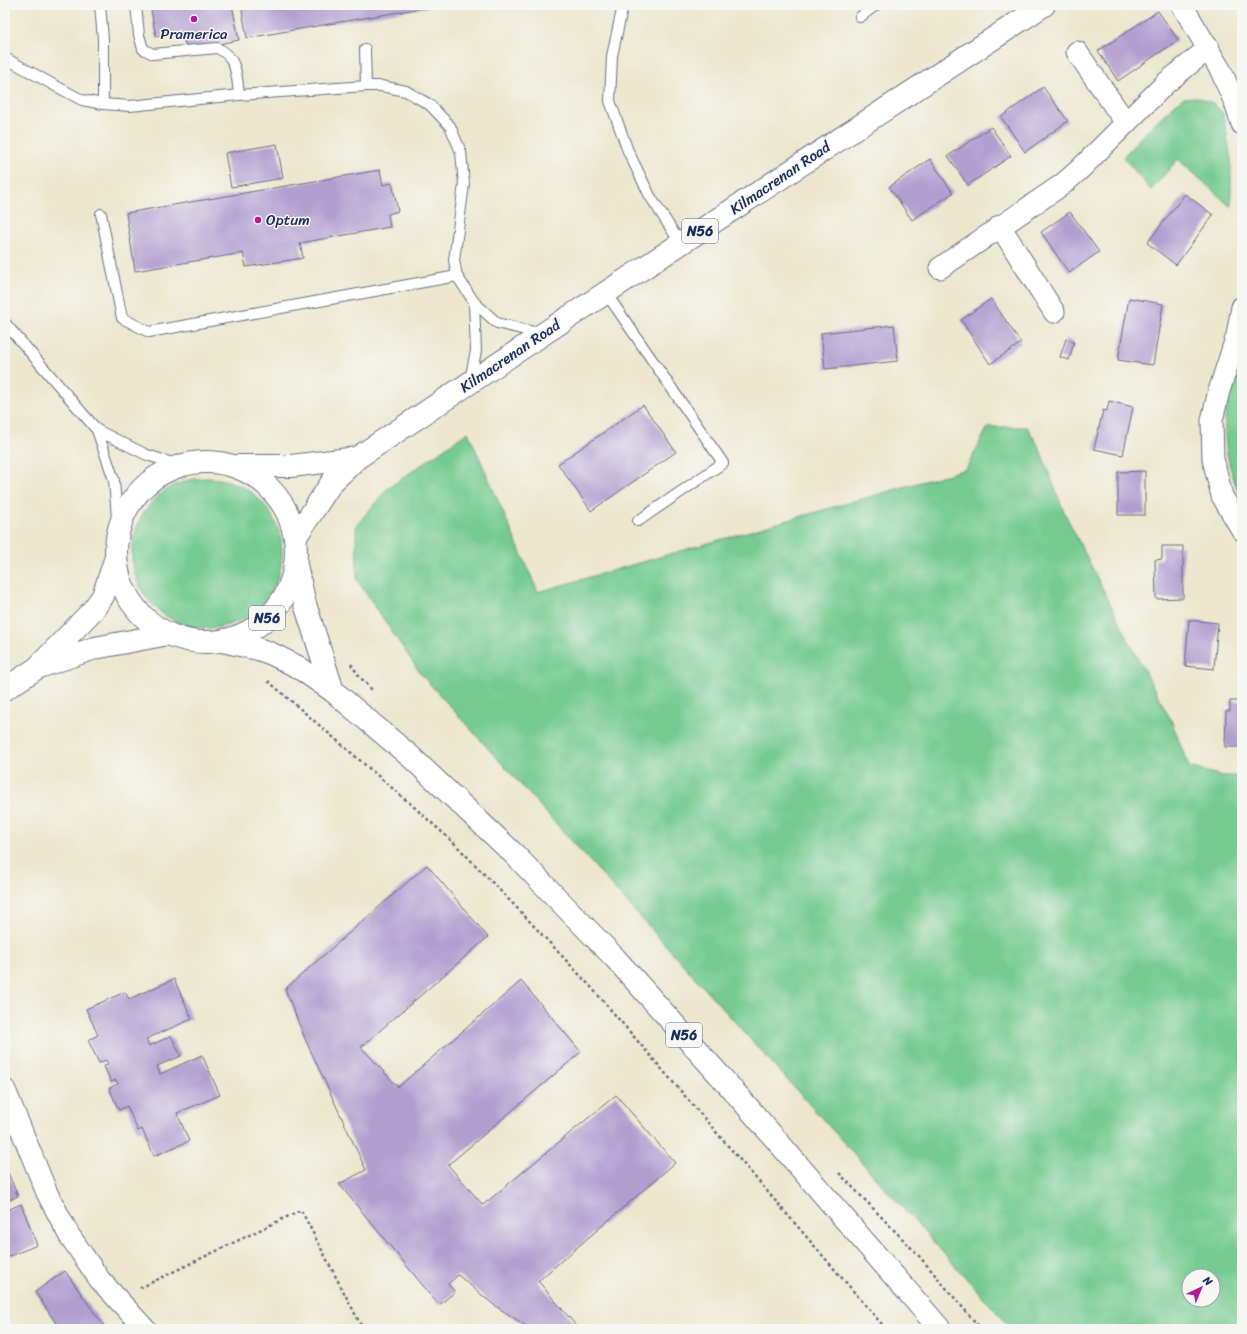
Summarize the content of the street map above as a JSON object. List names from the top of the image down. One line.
{"streets":{"main road":["Kilmacrenan Road","N56"]},"crossings":[["Kilmacrenan Road","N56"]],"places":["Pramerica","Optum"],"north":"top right"}
